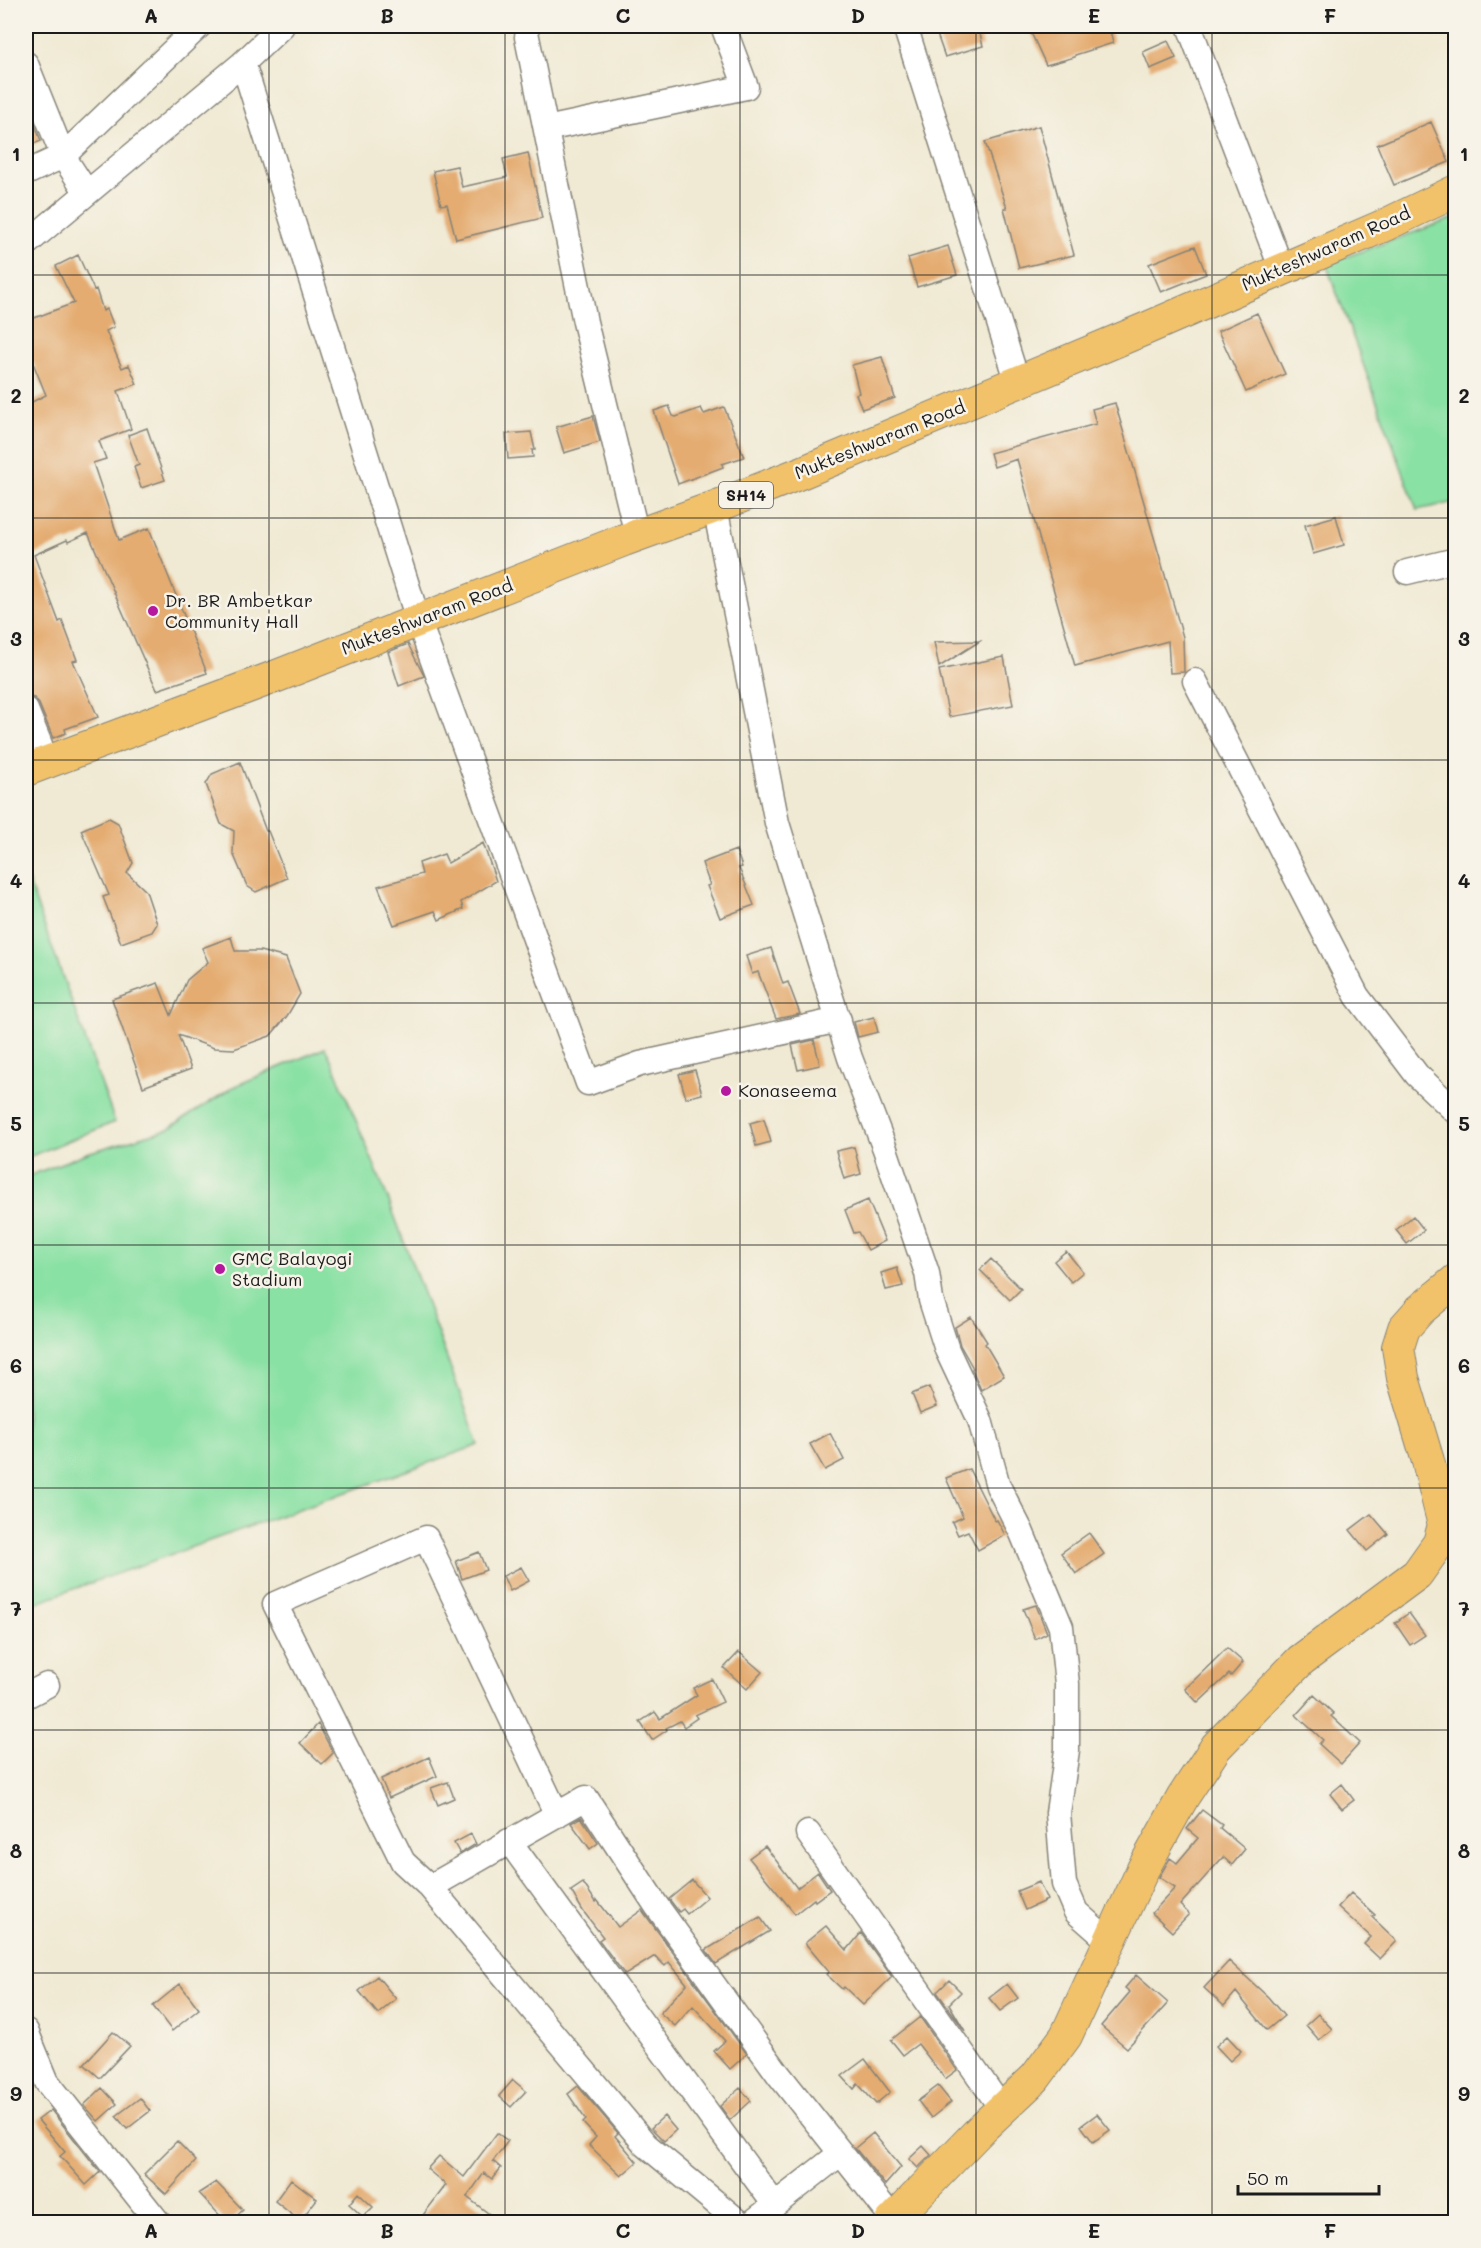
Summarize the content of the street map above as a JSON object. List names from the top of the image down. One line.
{"streets":{"main road":["Mukteshwaram Road","SH14"]},"places":["Dr. BR Ambetkar Community Hall","Konaseema","GMC Balayogi Stadium"],"scale_bar":"50 m","grid":{"columns":["A","B","C","D","E","F"],"rows":["1","2","3","4","5","6","7","8","9"]}}
